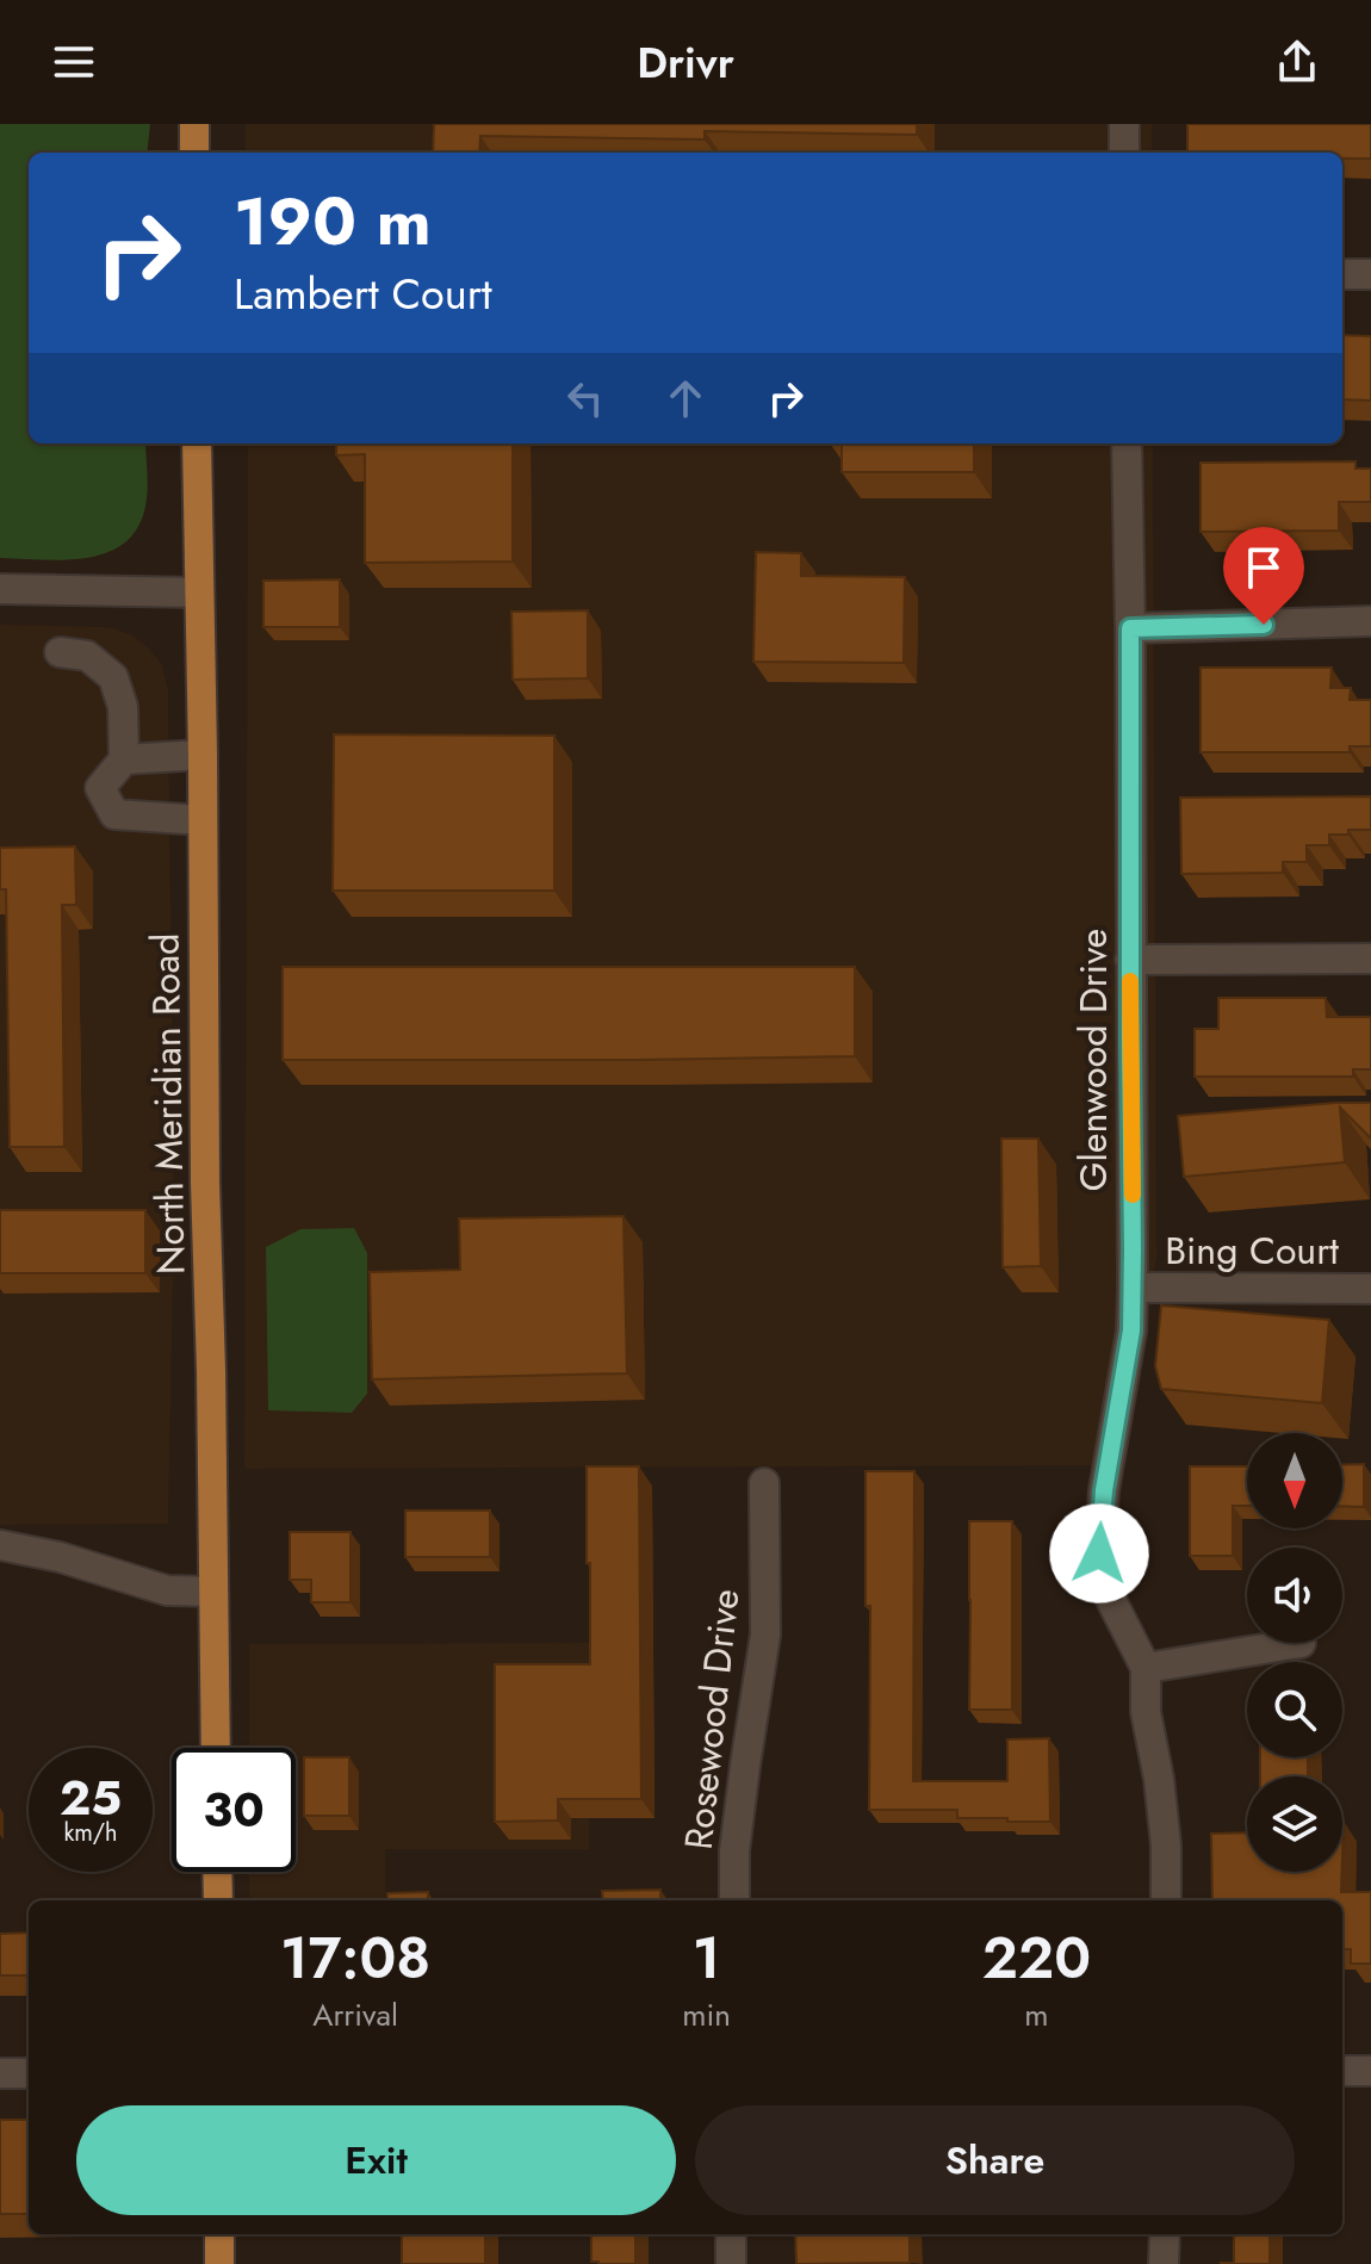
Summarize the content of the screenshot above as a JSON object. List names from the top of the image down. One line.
{"streets":{"main road":["North Meridian Road"],"street":["Glenwood Drive","Bing Court","Rosewood Drive"]},"crossings":[["Glenwood Drive","Bing Court"]],"north":"bottom","page":{"header":"Drivr","turn":["190 m","Lambert Court"],"speed":"25 km/h","limit":"30","eta":["17:08","Arrival","1","min","220","m"],"buttons":["Exit","Share"]}}
